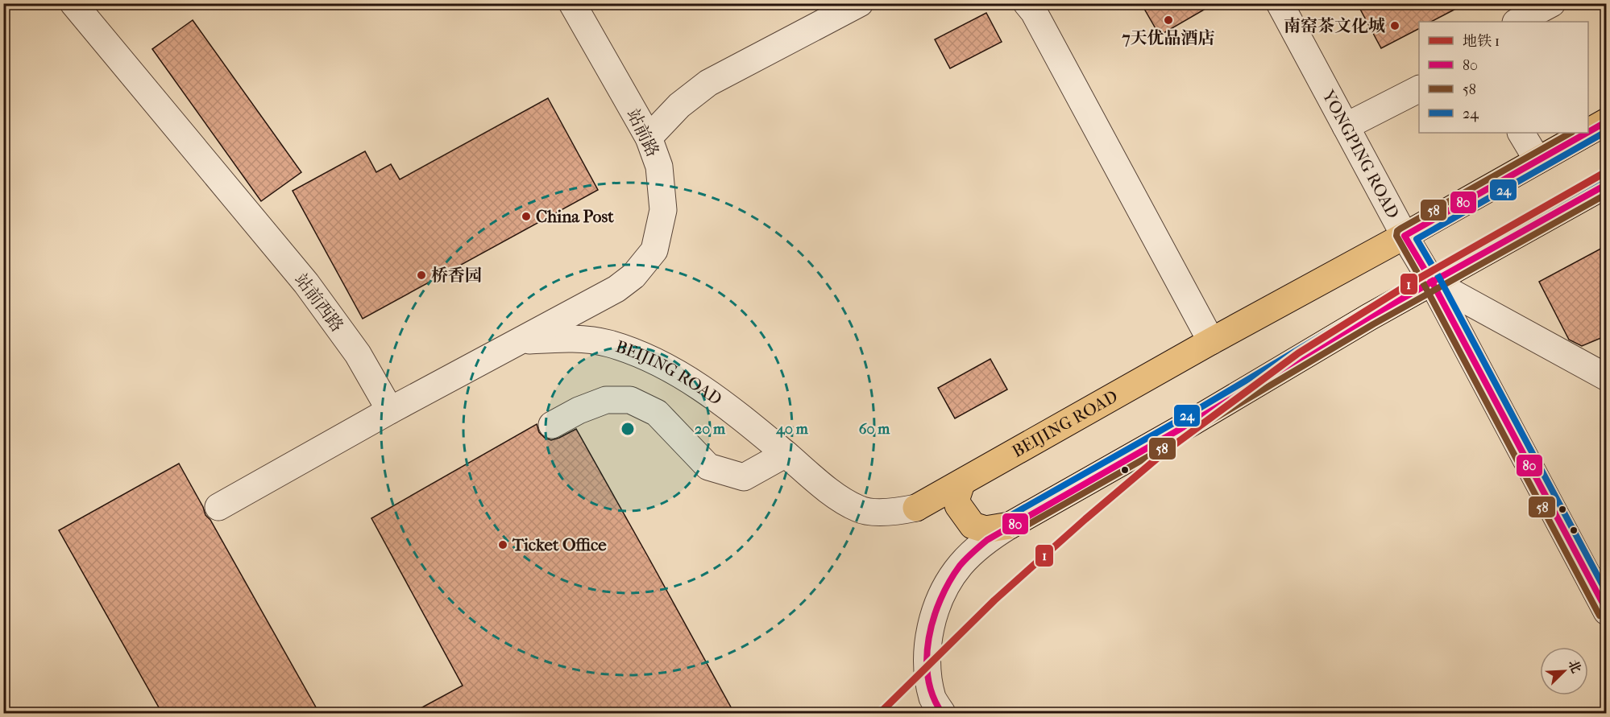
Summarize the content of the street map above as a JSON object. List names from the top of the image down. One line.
{"streets":{"main road":["BEIJING ROAD"],"street":["站前路","YONGPING ROAD","站前西路"]},"crossings":[["站前路","BEIJING ROAD"],["YONGPING ROAD","BEIJING ROAD"]],"places":["7天优品酒店","南窑茶文化城","China Post","桥香园","Ticket Office"],"lines":["transit line 80","transit line 24","transit line 58","metro line 1"],"legend":["地铁 1","80","58","24"],"north":"top right","rings":["20 m","40 m","60 m"]}
